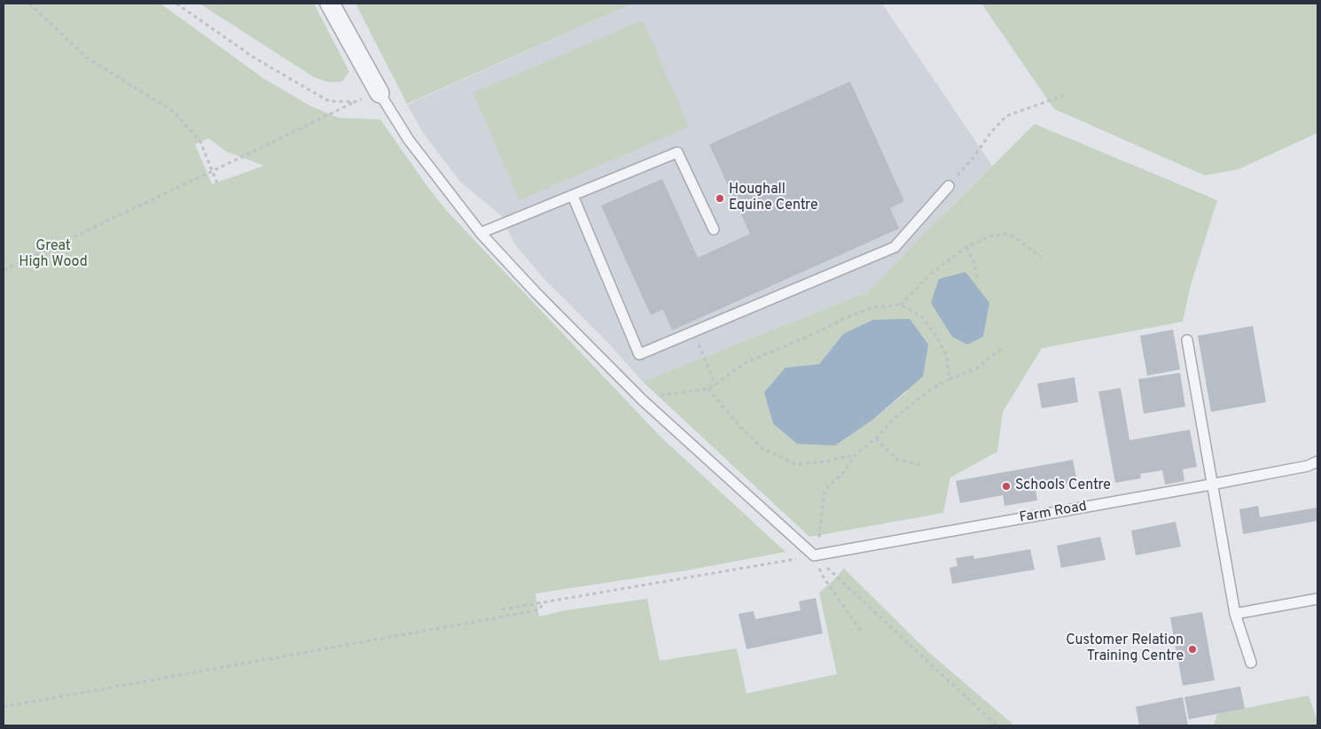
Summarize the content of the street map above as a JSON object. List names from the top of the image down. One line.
{"streets":{"lane":["Farm Road"]},"parks":["Great High Wood"],"places":["Houghall Equine Centre","Schools Centre","Customer Relation Training Centre"]}
